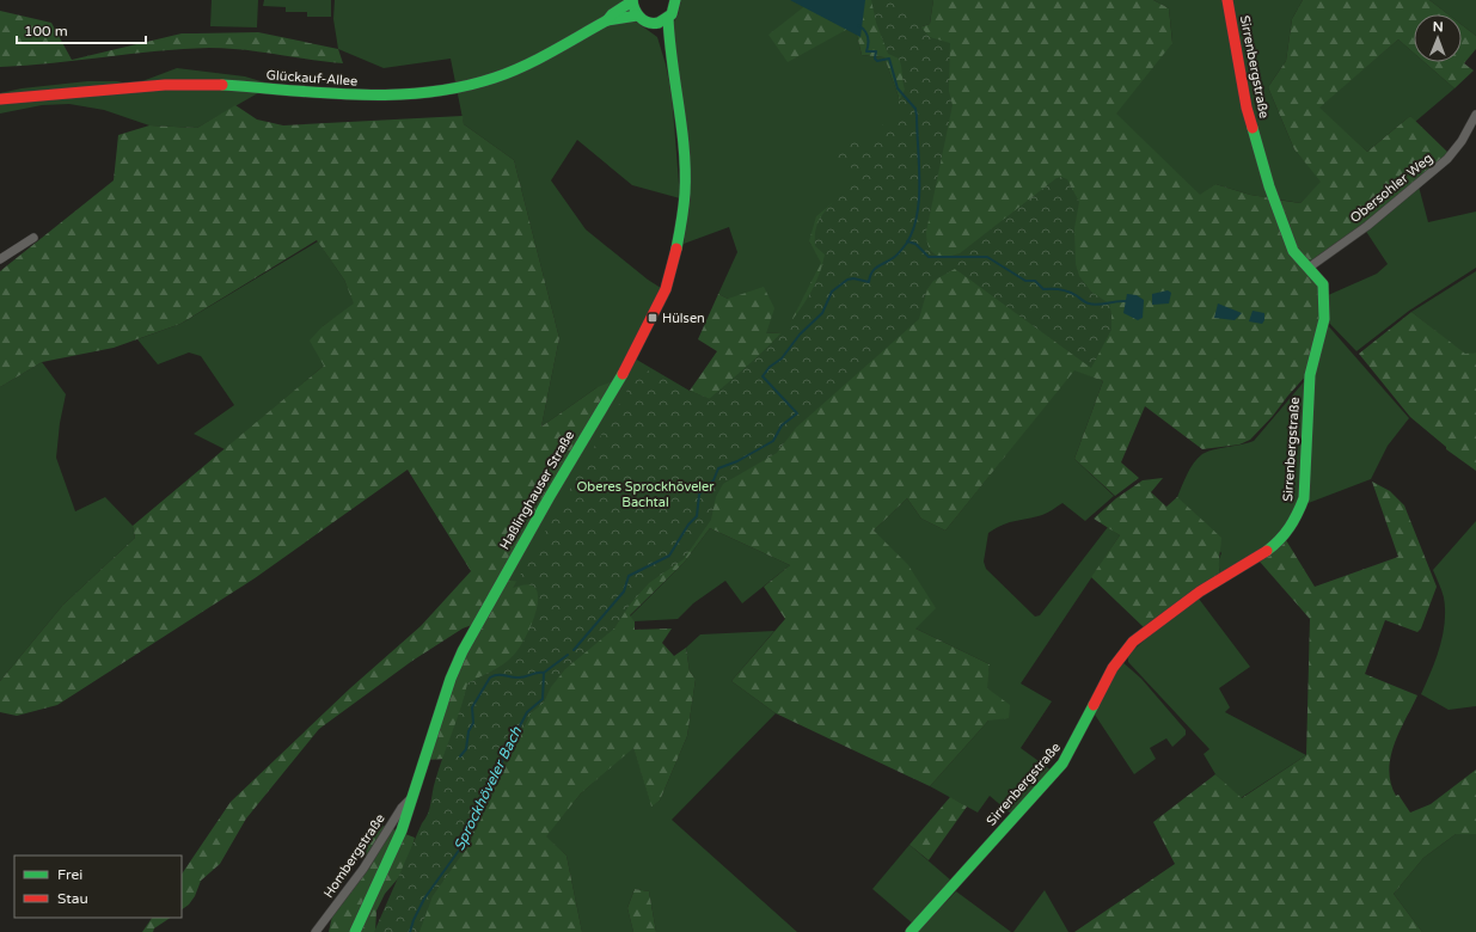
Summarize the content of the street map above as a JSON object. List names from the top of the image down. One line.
{"streets":{"main road":["Sirrenbergstraße","Glückauf-Allee","Haßlinghauser Straße"],"street":["Obersohler Weg","Hombergstraße"]},"crossings":[["Sirrenbergstraße","Obersohler Weg"],["Haßlinghauser Straße","Hombergstraße"]],"water":["Sprockhöveler Bach"],"parks":["Oberes Sprockhöveler Bachtal"],"places":{"transit":["Hülsen"]},"legend":["Frei","Stau"],"scale_bar":"100 m","north":"top"}
